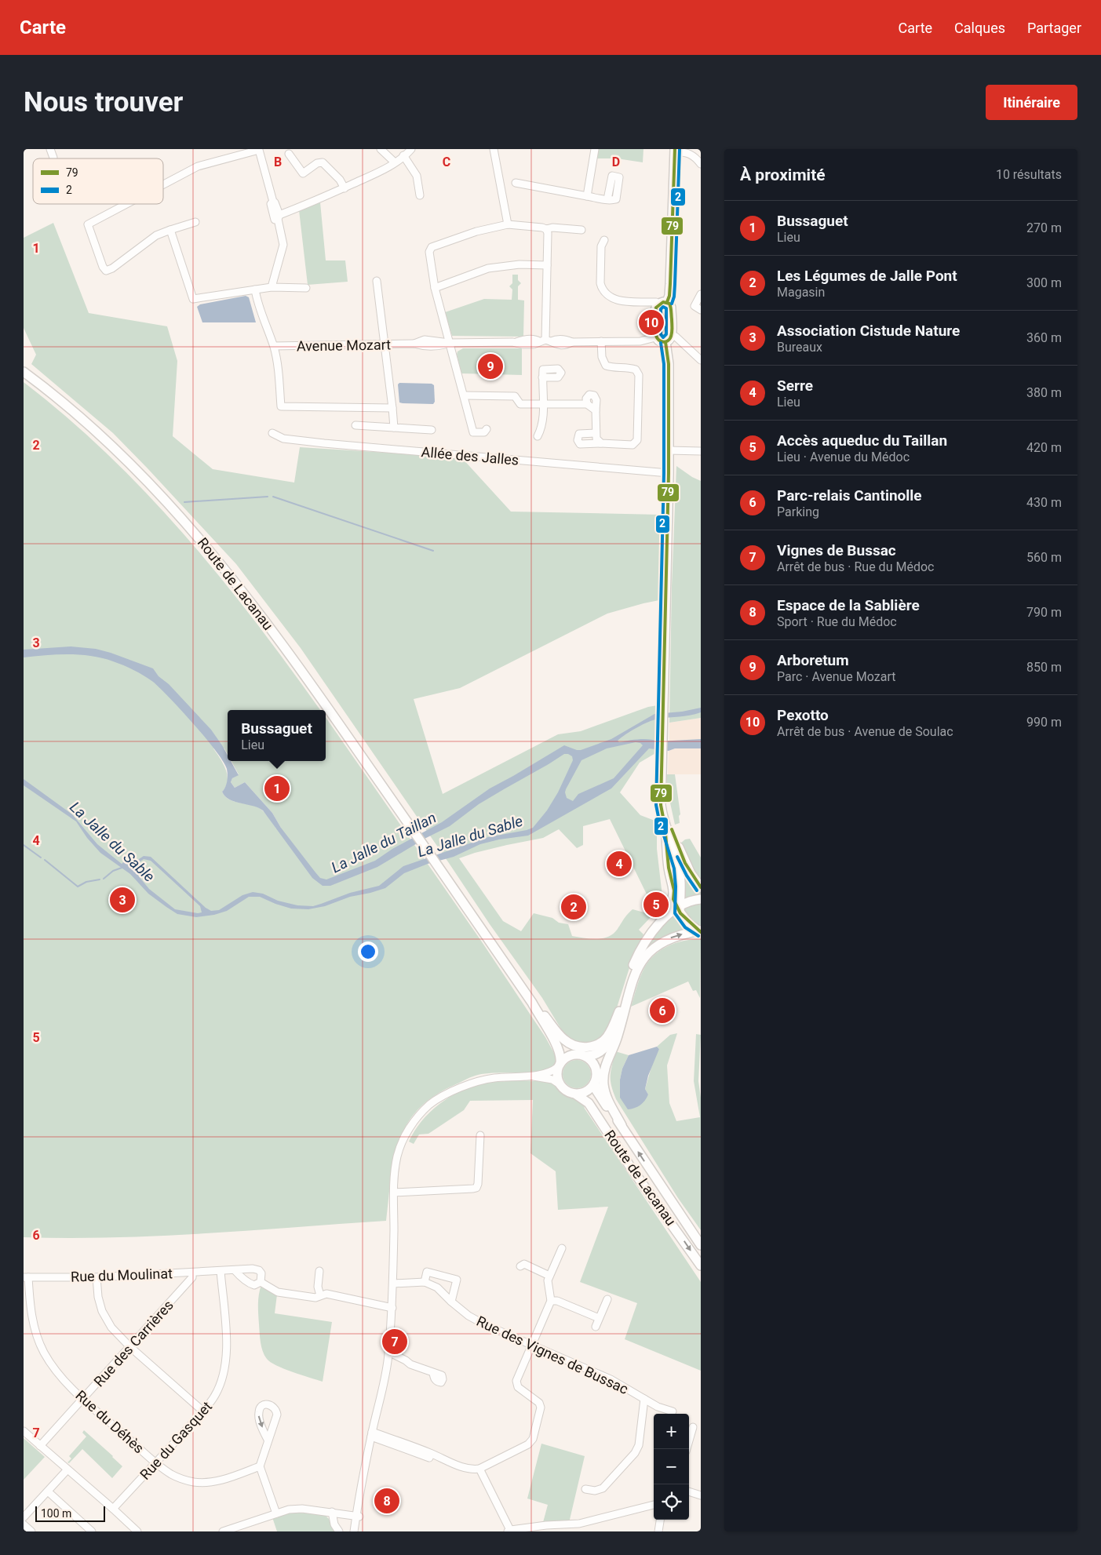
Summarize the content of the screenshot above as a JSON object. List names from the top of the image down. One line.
{"streets":{"main road":["Route de Lacanau"],"street":["Avenue Mozart","Allée des Jalles","Rue du Moulinat","Rue des Carrières","Rue des Vignes de Bussac","Rue du Déhès","Rue du Gasquet"]},"crossings":[["Rue du Moulinat","Rue des Carrières"],["Rue du Moulinat","Rue du Déhès"],["Rue du Moulinat","Rue du Gasquet"],["Rue des Carrières","Rue du Déhès"],["Rue du Déhès","Rue du Gasquet"]],"water":["La Jalle du Sable","La Jalle du Taillan"],"lines":["transit line 79","transit line 2"],"legend":["79","2"],"scale_bar":"100 m","page":{"header":"Carte","nav":["Carte","Calques","Partager"],"buttons":"Itinéraire","title":"Nous trouver","heading":["À proximité","10 résultats"],"list":[{"mark":"1","name":"Bussaguet","note":"Lieu","value":"270 m"},{"mark":"2","name":"Les Légumes de Jalle Pont","note":"Magasin","value":"300 m"},{"mark":"3","name":"Association Cistude Nature","note":"Bureaux","value":"360 m"},{"mark":"4","name":"Serre","note":"Lieu","value":"380 m"},{"mark":"5","name":"Accès aqueduc du Taillan","note":"Lieu · Avenue du Médoc","value":"420 m"},{"mark":"6","name":"Parc-relais Cantinolle","note":"Parking","value":"430 m"},{"mark":"7","name":"Vignes de Bussac","note":"Arrêt de bus · Rue du Médoc","value":"560 m"},{"mark":"8","name":"Espace de la Sablière","note":"Sport · Rue du Médoc","value":"790 m"},{"mark":"9","name":"Arboretum","note":"Parc · Avenue Mozart","value":"850 m"},{"mark":"10","name":"Pexotto","note":"Arrêt de bus · Avenue de Soulac","value":"990 m"}],"pins":["10","9","1","4","3","5","2","6","7","8"],"popup":["Bussaguet","Lieu"],"map_buttons":["+","−"],"scale":"100 m"},"grid":{"columns":["B","C","D"],"rows":["1","2","3","4","5","6","7"]}}
